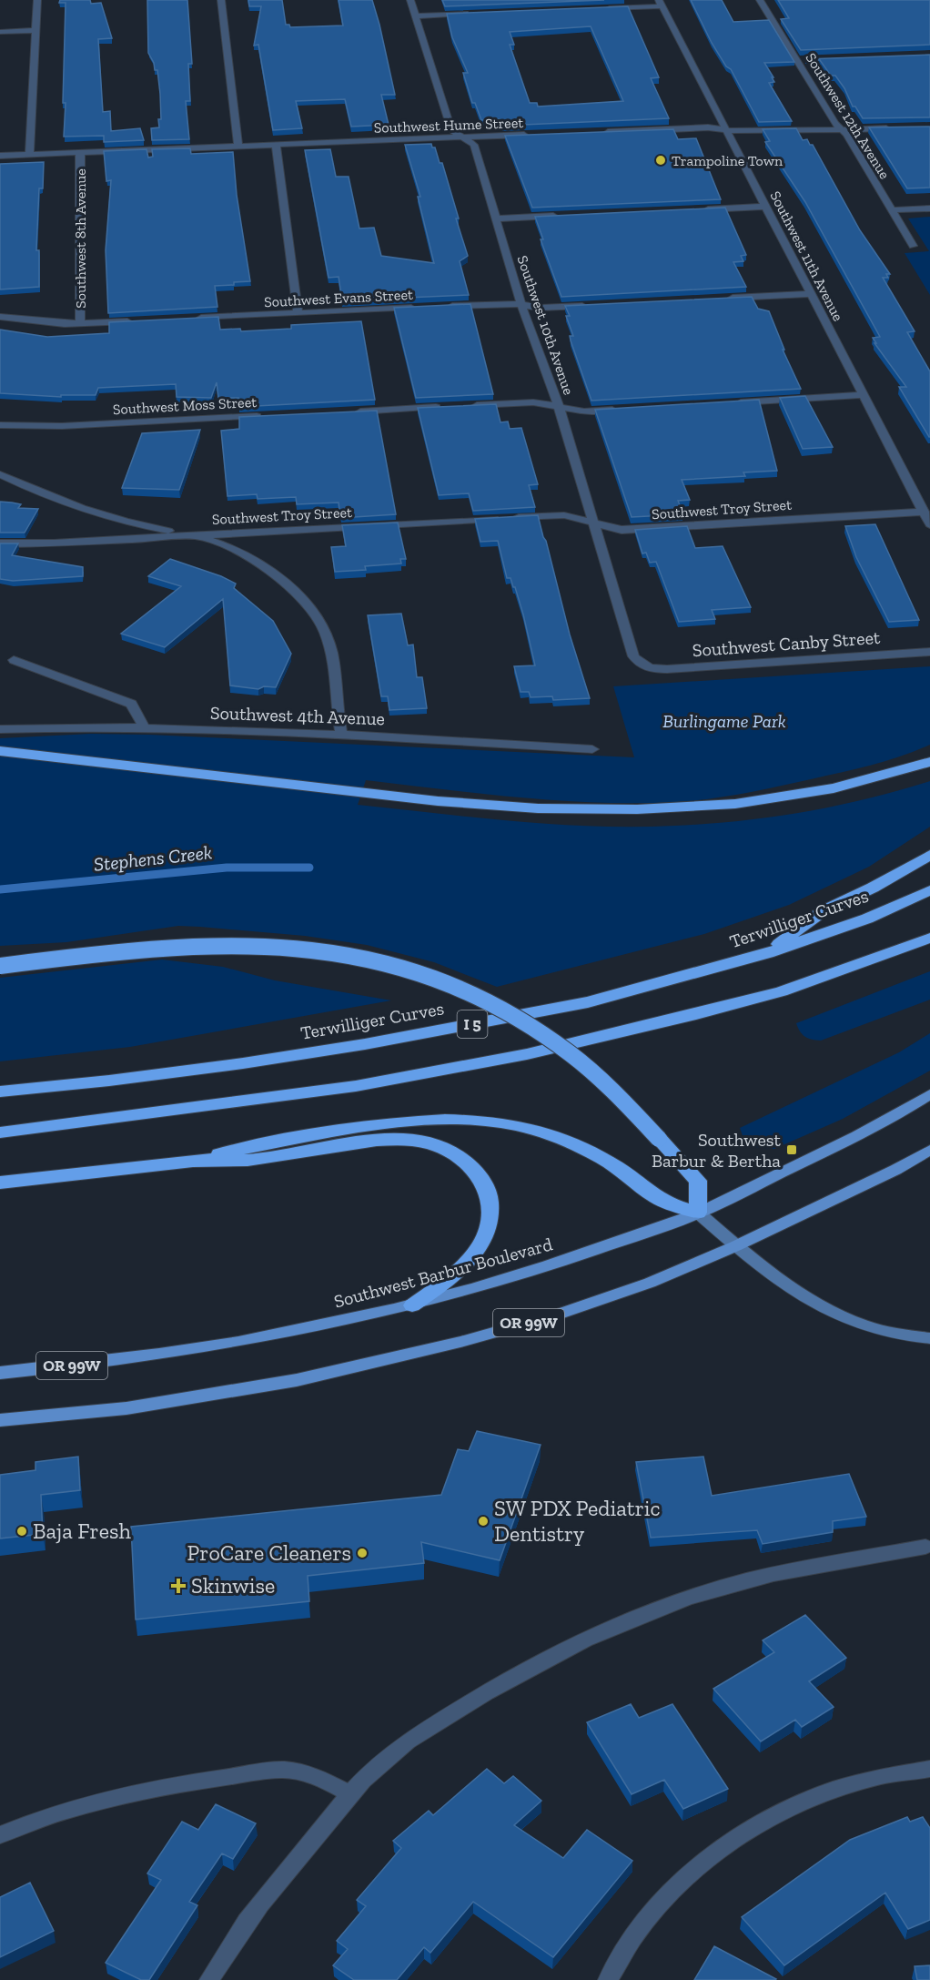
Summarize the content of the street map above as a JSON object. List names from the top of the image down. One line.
{"streets":{"highway":["Terwilliger Curves","I 5"],"main road":["Southwest Barbur Boulevard","OR 99W"],"street":["Southwest 12th Avenue","Southwest Hume Street","Southwest 8th Avenue","Southwest 11th Avenue","Southwest Evans Street","Southwest 10th Avenue","Southwest Moss Street","Southwest Troy Street","Southwest Canby Street","Southwest 4th Avenue"]},"crossings":[["Southwest Hume Street","Southwest 8th Avenue"],["Southwest Hume Street","Southwest 10th Avenue"],["Southwest 11th Avenue","Southwest Troy Street"],["Southwest 10th Avenue","Southwest Troy Street"],["Southwest 10th Avenue","Southwest Canby Street"]],"water":["Stephens Creek"],"parks":["Burlingame Park"],"places":{"other":["Trampoline Town","SW PDX Pediatric Dentistry","Baja Fresh","ProCare Cleaners"],"transit":["Southwest Barbur & Bertha"],"health":["Skinwise"]}}
